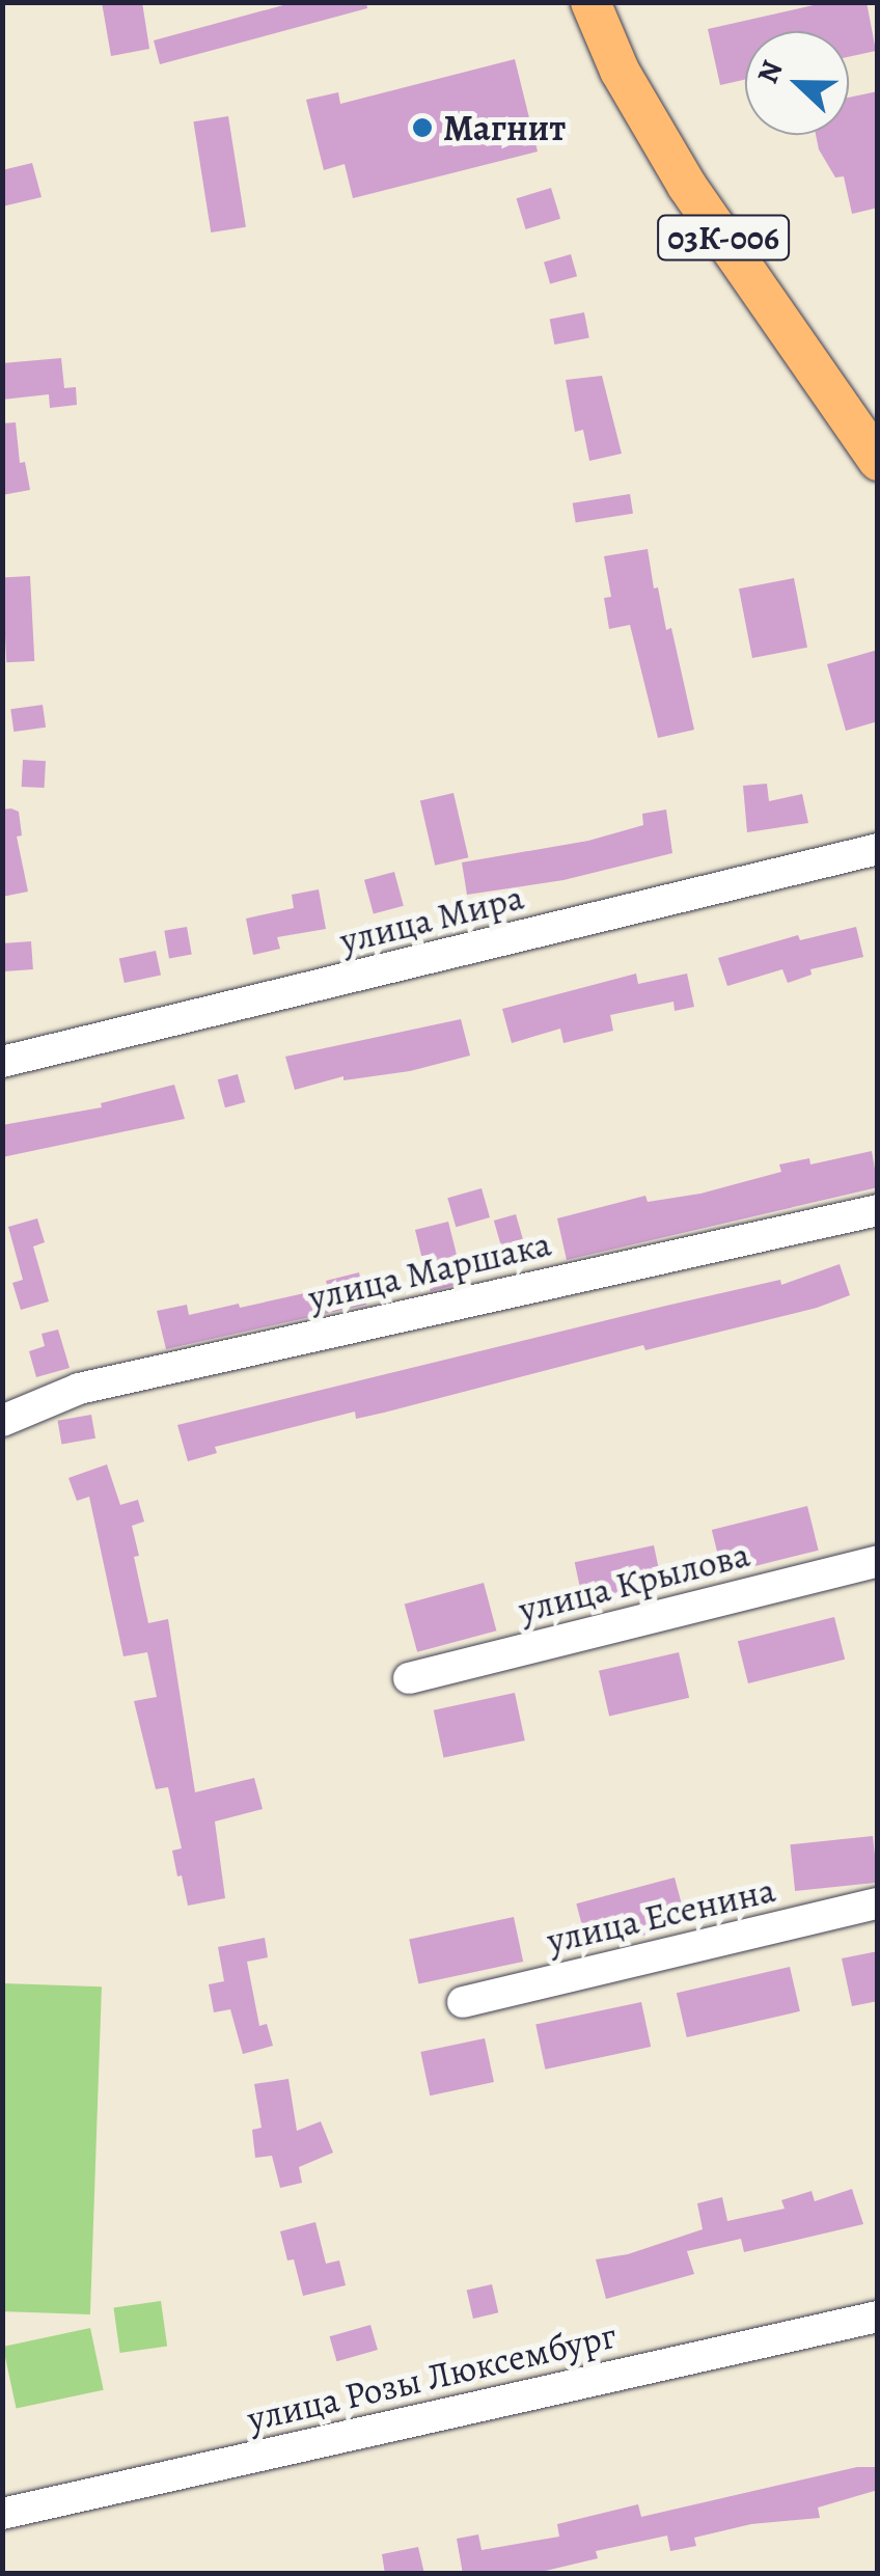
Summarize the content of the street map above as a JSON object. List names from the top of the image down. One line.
{"streets":{"main road":["03К-006"],"street":["улица Мира","улица Маршака","улица Крылова","улица Есенина","улица Розы Люксембург"]},"places":["Магнит"],"north":"left"}
